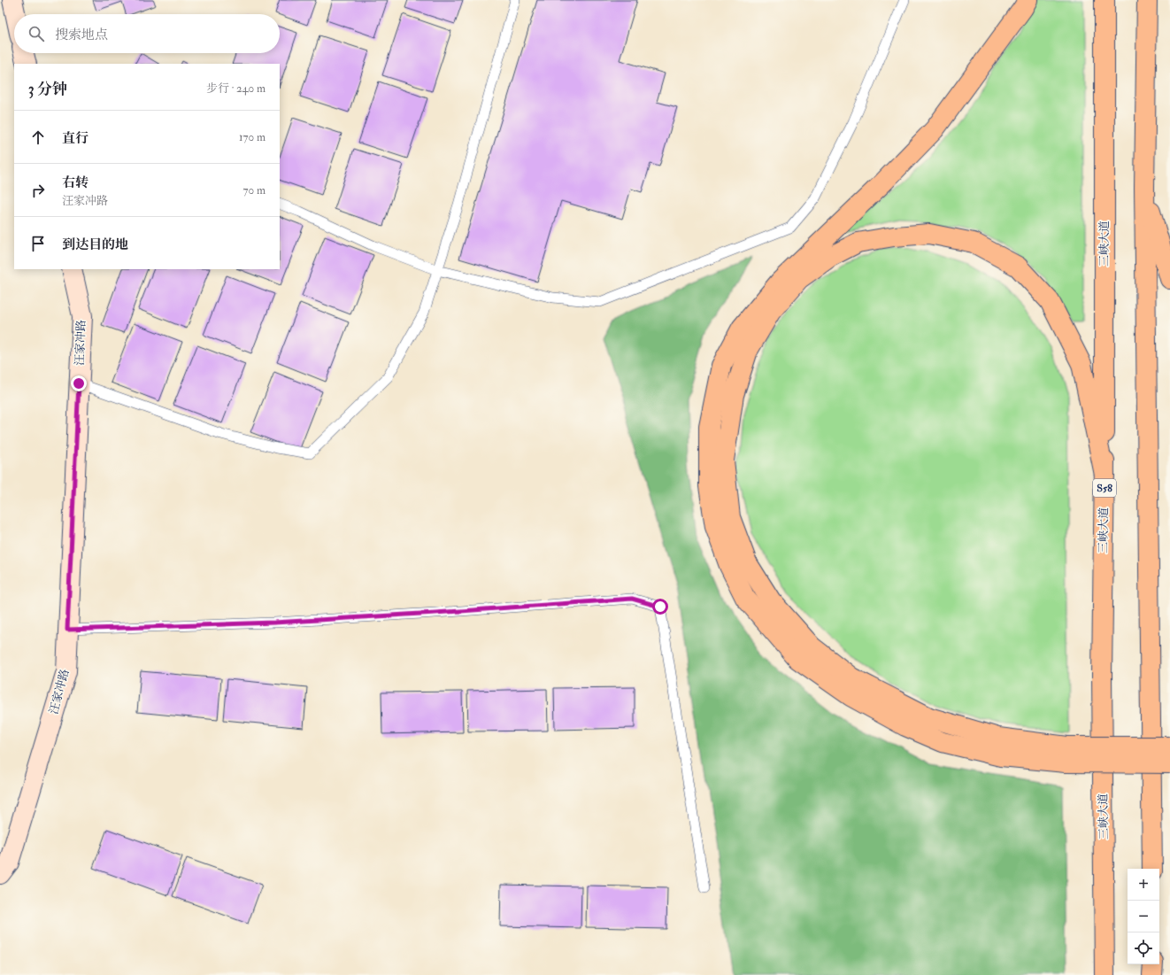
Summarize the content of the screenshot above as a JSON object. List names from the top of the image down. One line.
{"streets":{"highway":["三峡大道","S58"],"street":["汪家冲路"]},"page":{"search":"搜索地点","heading":["3 分钟","步行 · 240 m"],"list":[["直行","170 m"],["右转","汪家冲路","70 m"],"到达目的地"],"map_buttons":["+","−"]}}
